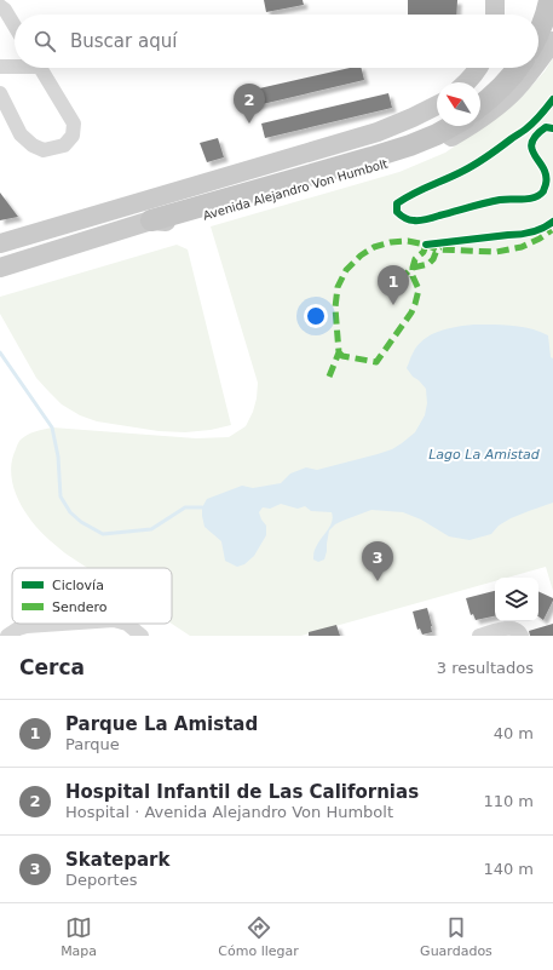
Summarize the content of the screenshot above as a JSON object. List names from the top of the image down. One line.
{"streets":{"main road":["Avenida Alejandro Von Humbolt"]},"water":["Lago La Amistad"],"legend":["Ciclovía","Sendero"],"north":"top left","page":{"search":"Buscar aquí","pins":["2","1","3"],"heading":["Cerca","3 resultados"],"list":[{"mark":"1","name":"Parque La Amistad","note":"Parque","value":"40 m"},{"mark":"2","name":"Hospital Infantil de Las Californias","note":"Hospital · Avenida Alejandro Von Humbolt","value":"110 m"},{"mark":"3","name":"Skatepark","note":"Deportes","value":"140 m"}],"nav":["Mapa","Cómo llegar","Guardados"]}}
